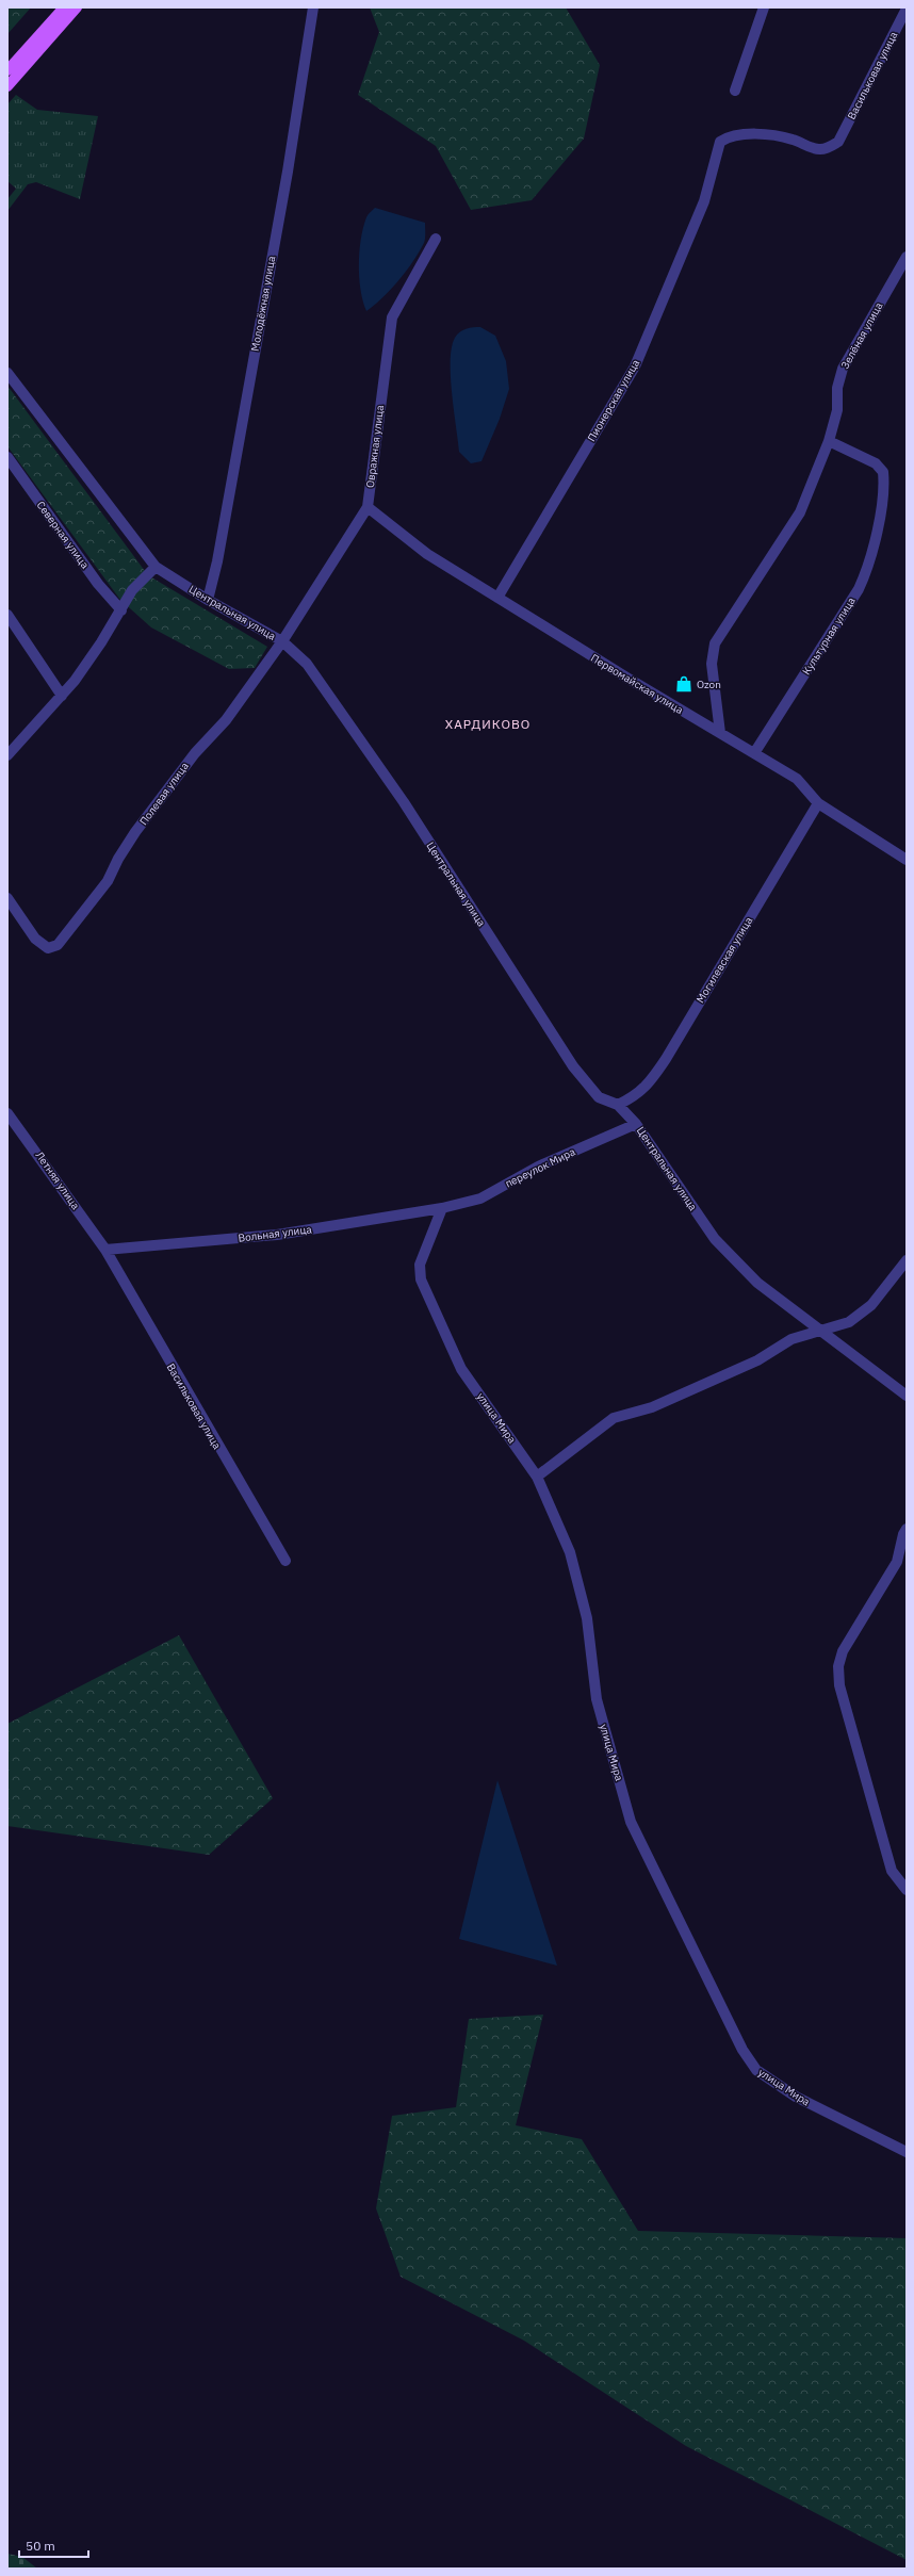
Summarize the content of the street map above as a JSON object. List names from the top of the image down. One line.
{"streets":{"street":["Васильковая улица","Молодёжная улица","Зелёная улица","Пионерская улица","Овражная улица","Северная улица","Центральная улица","Культурная улица","Первомайская улица","Полевая улица","Могилевская улица","переулок Мира","Летняя улица","Вольная улица","улица Мира"]},"crossings":[["Васильковая улица","Пионерская улица"],["Васильковая улица","Летняя улица"],["Васильковая улица","Вольная улица"],["Молодёжная улица","Центральная улица"],["Зелёная улица","Культурная улица"],["Зелёная улица","Первомайская улица"],["Пионерская улица","Первомайская улица"],["Овражная улица","Центральная улица"],["Овражная улица","Первомайская улица"],["Овражная улица","Полевая улица"],["Центральная улица","Полевая улица"],["Центральная улица","Могилевская улица"],["Центральная улица","переулок Мира"],["Культурная улица","Первомайская улица"],["Первомайская улица","Могилевская улица"],["переулок Мира","Вольная улица"],["переулок Мира","улица Мира"],["Летняя улица","Вольная улица"],["Вольная улица","улица Мира"]],"districts":["ХАРДИКОВО"],"places":{"shop":["Ozon"]},"scale_bar":"50 m"}
